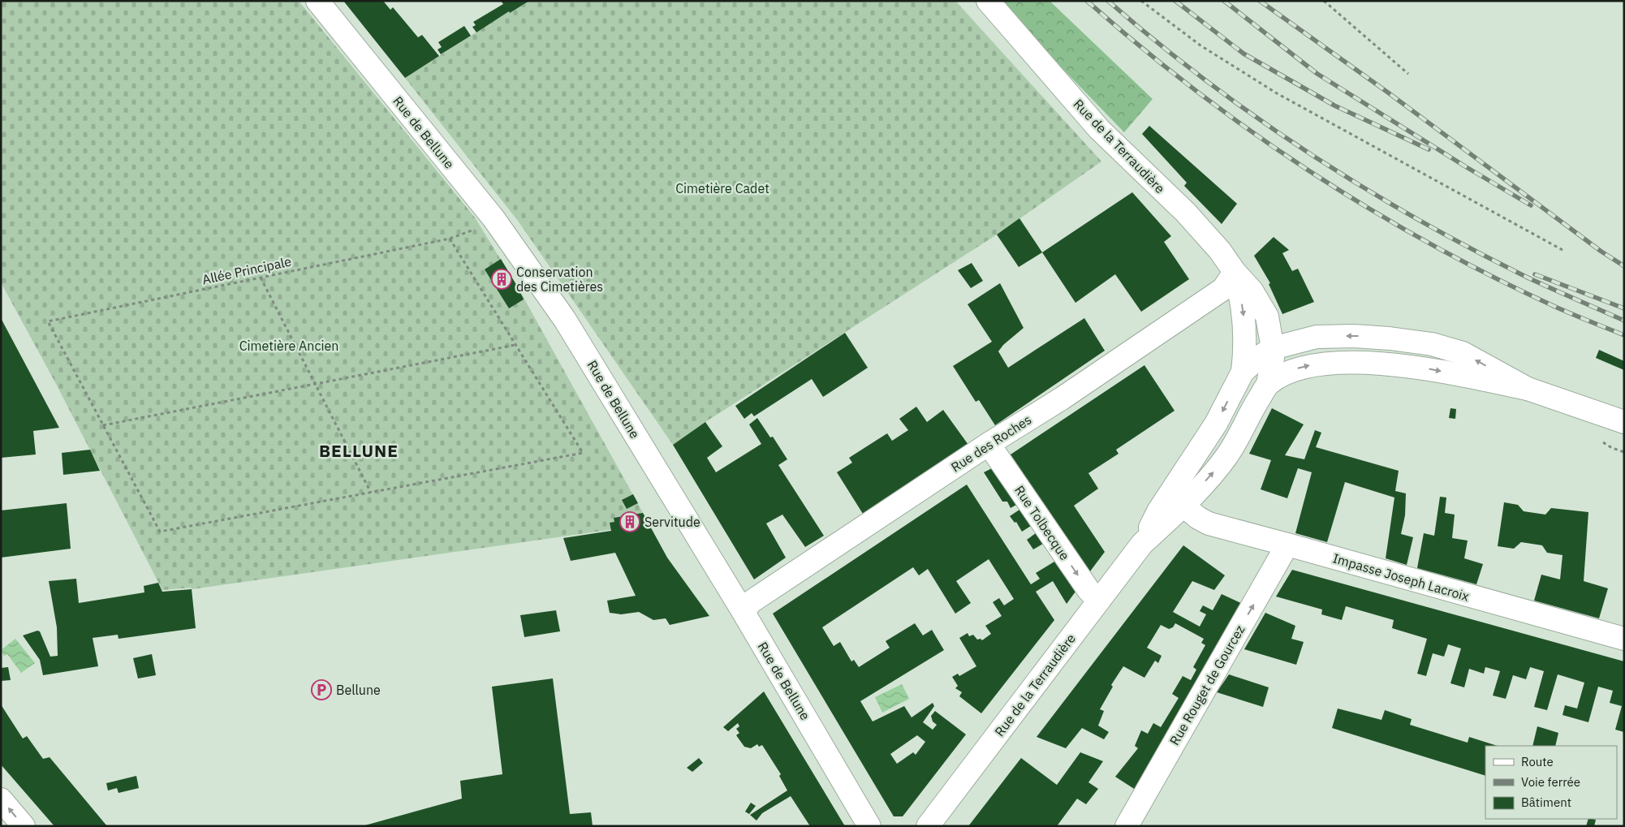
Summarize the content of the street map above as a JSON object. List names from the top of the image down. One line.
{"streets":{"street":["Rue de Bellune","Rue de la Terraudière","Rue des Roches","Rue Tolbecque","Impasse Joseph Lacroix","Rue Rouget de Gourcez"],"path":["Allée Principale"]},"crossings":[["Rue de Bellune","Rue des Roches"],["Rue de la Terraudière","Rue des Roches"],["Rue de la Terraudière","Rue Tolbecque"],["Rue de la Terraudière","Impasse Joseph Lacroix"],["Rue des Roches","Rue Tolbecque"],["Impasse Joseph Lacroix","Rue Rouget de Gourcez"]],"one_way":["Rue Tolbecque","Rue Rouget de Gourcez"],"districts":["BELLUNE"],"parks":["Cimetière Cadet","Cimetière Ancien"],"places":{"building":["Conservation des Cimetières","Servitude"],"parking":["Bellune"]},"legend":["Route","Voie ferrée","Bâtiment"]}
